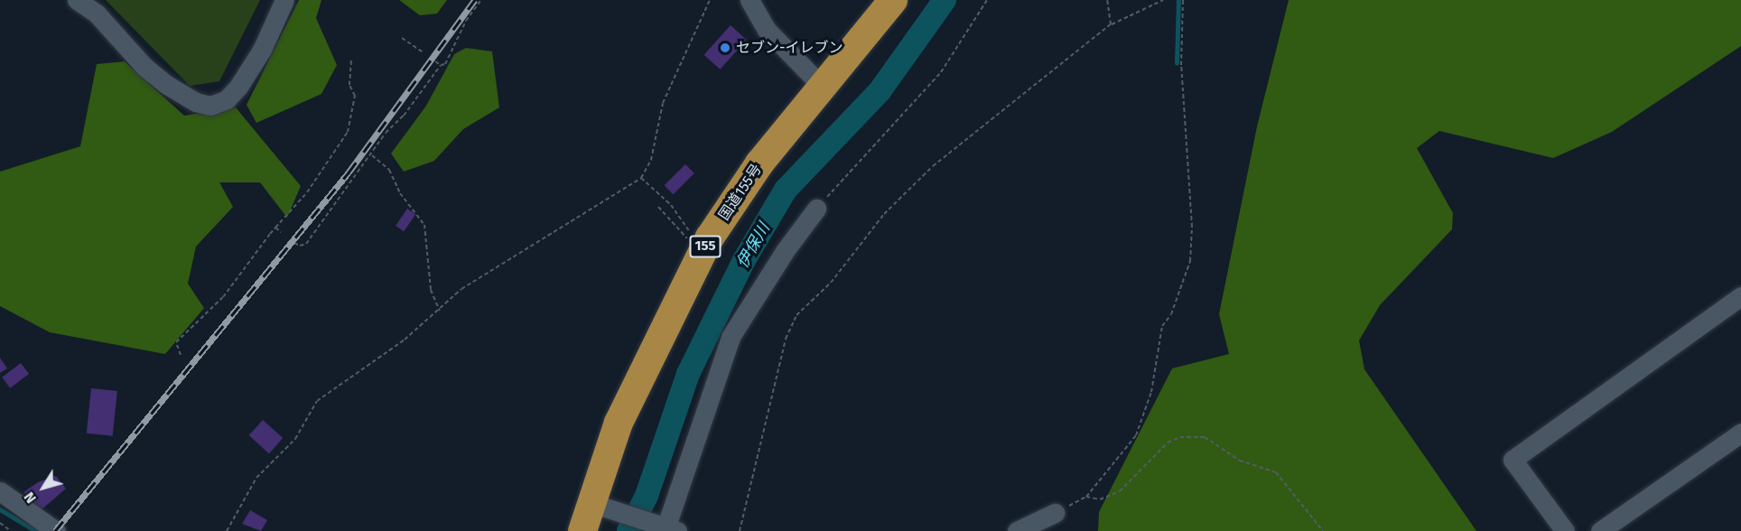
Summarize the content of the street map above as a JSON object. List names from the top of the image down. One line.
{"streets":{"highway":["国道155号","155"]},"water":["伊保川"],"places":["セブン-イレブン"],"north":"bottom left"}
